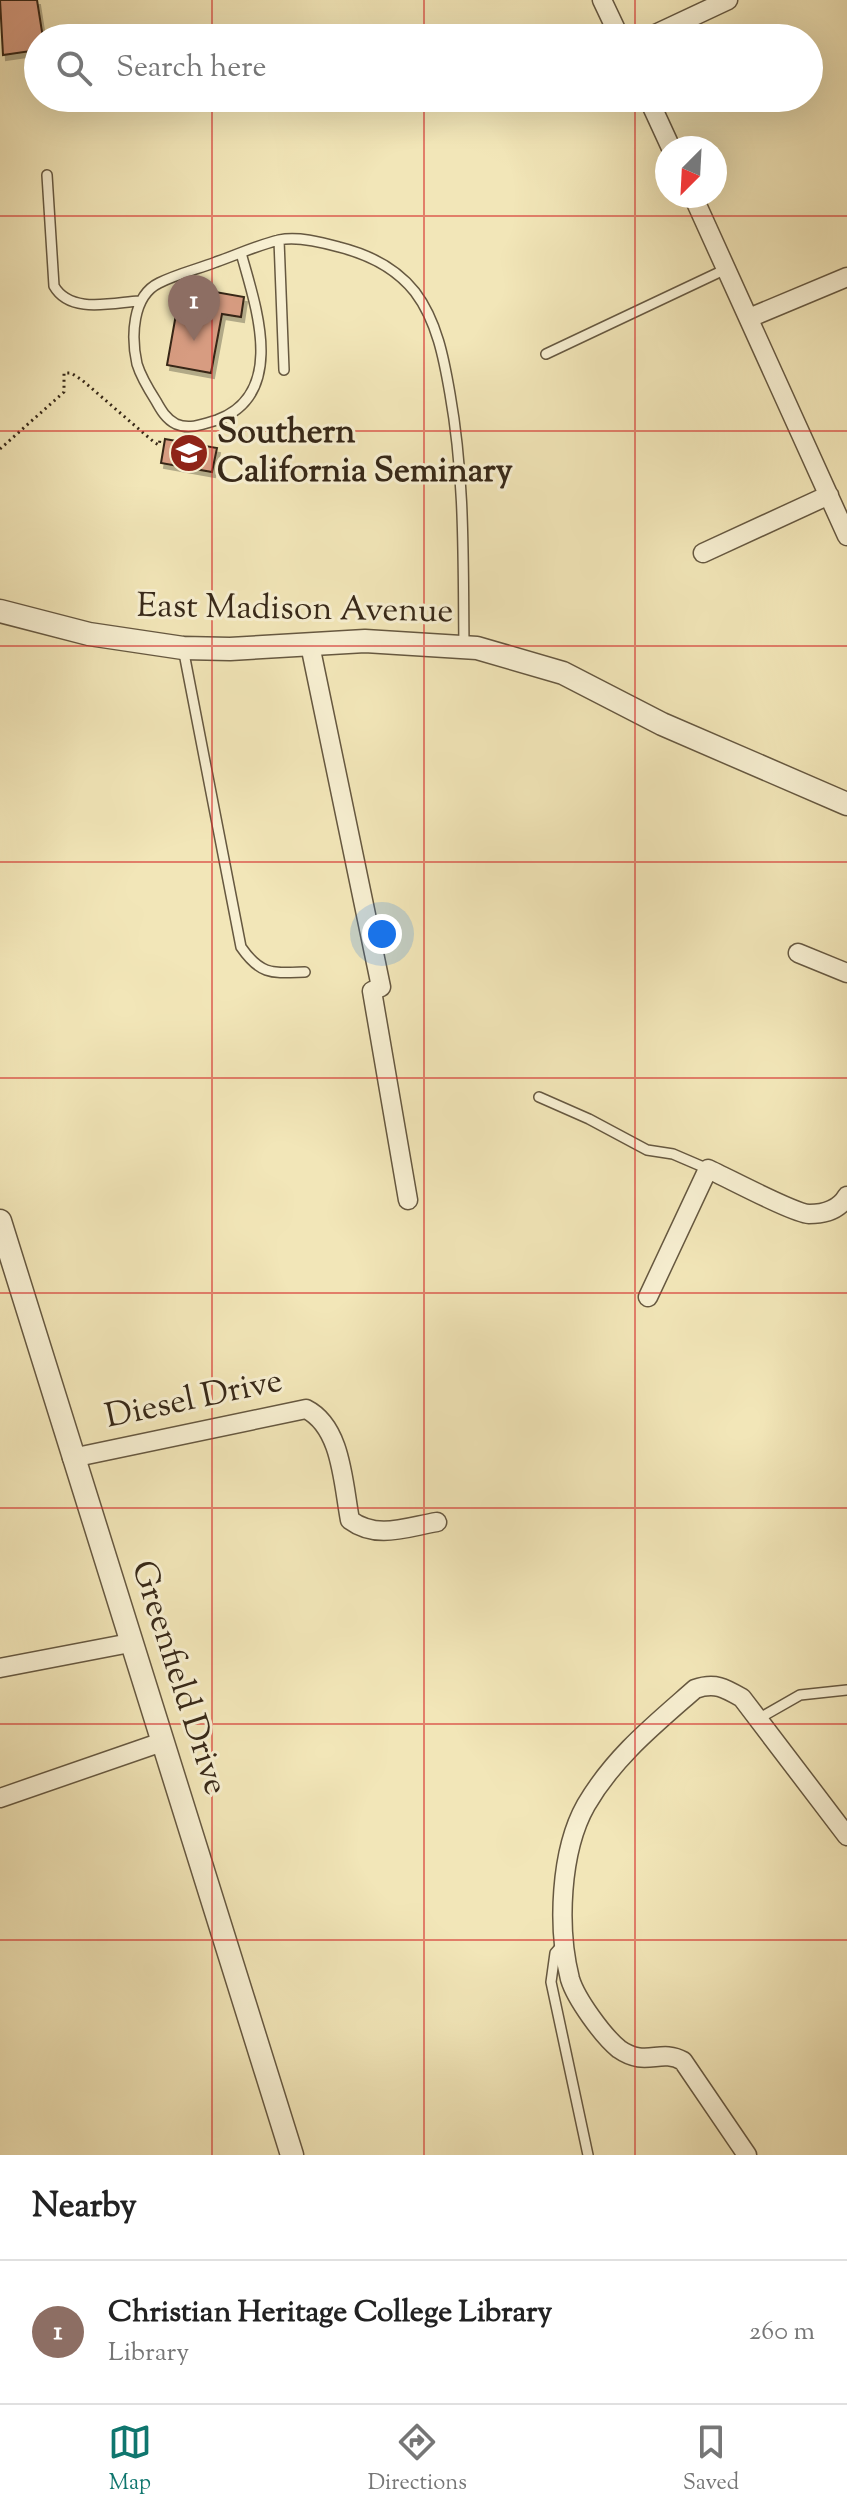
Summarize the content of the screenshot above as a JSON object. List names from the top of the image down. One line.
{"streets":{"street":["East Madison Avenue","Diesel Drive","Greenfield Drive"]},"crossings":[["Diesel Drive","Greenfield Drive"]],"places":{"school or university":["Southern California Seminary"]},"north":"bottom left","page":{"search":"Search here","pins":"1","heading":"Nearby","list":[{"mark":"1","name":"Christian Heritage College Library","note":"Library","value":"260 m"}],"nav":["Map","Directions","Saved"]}}
